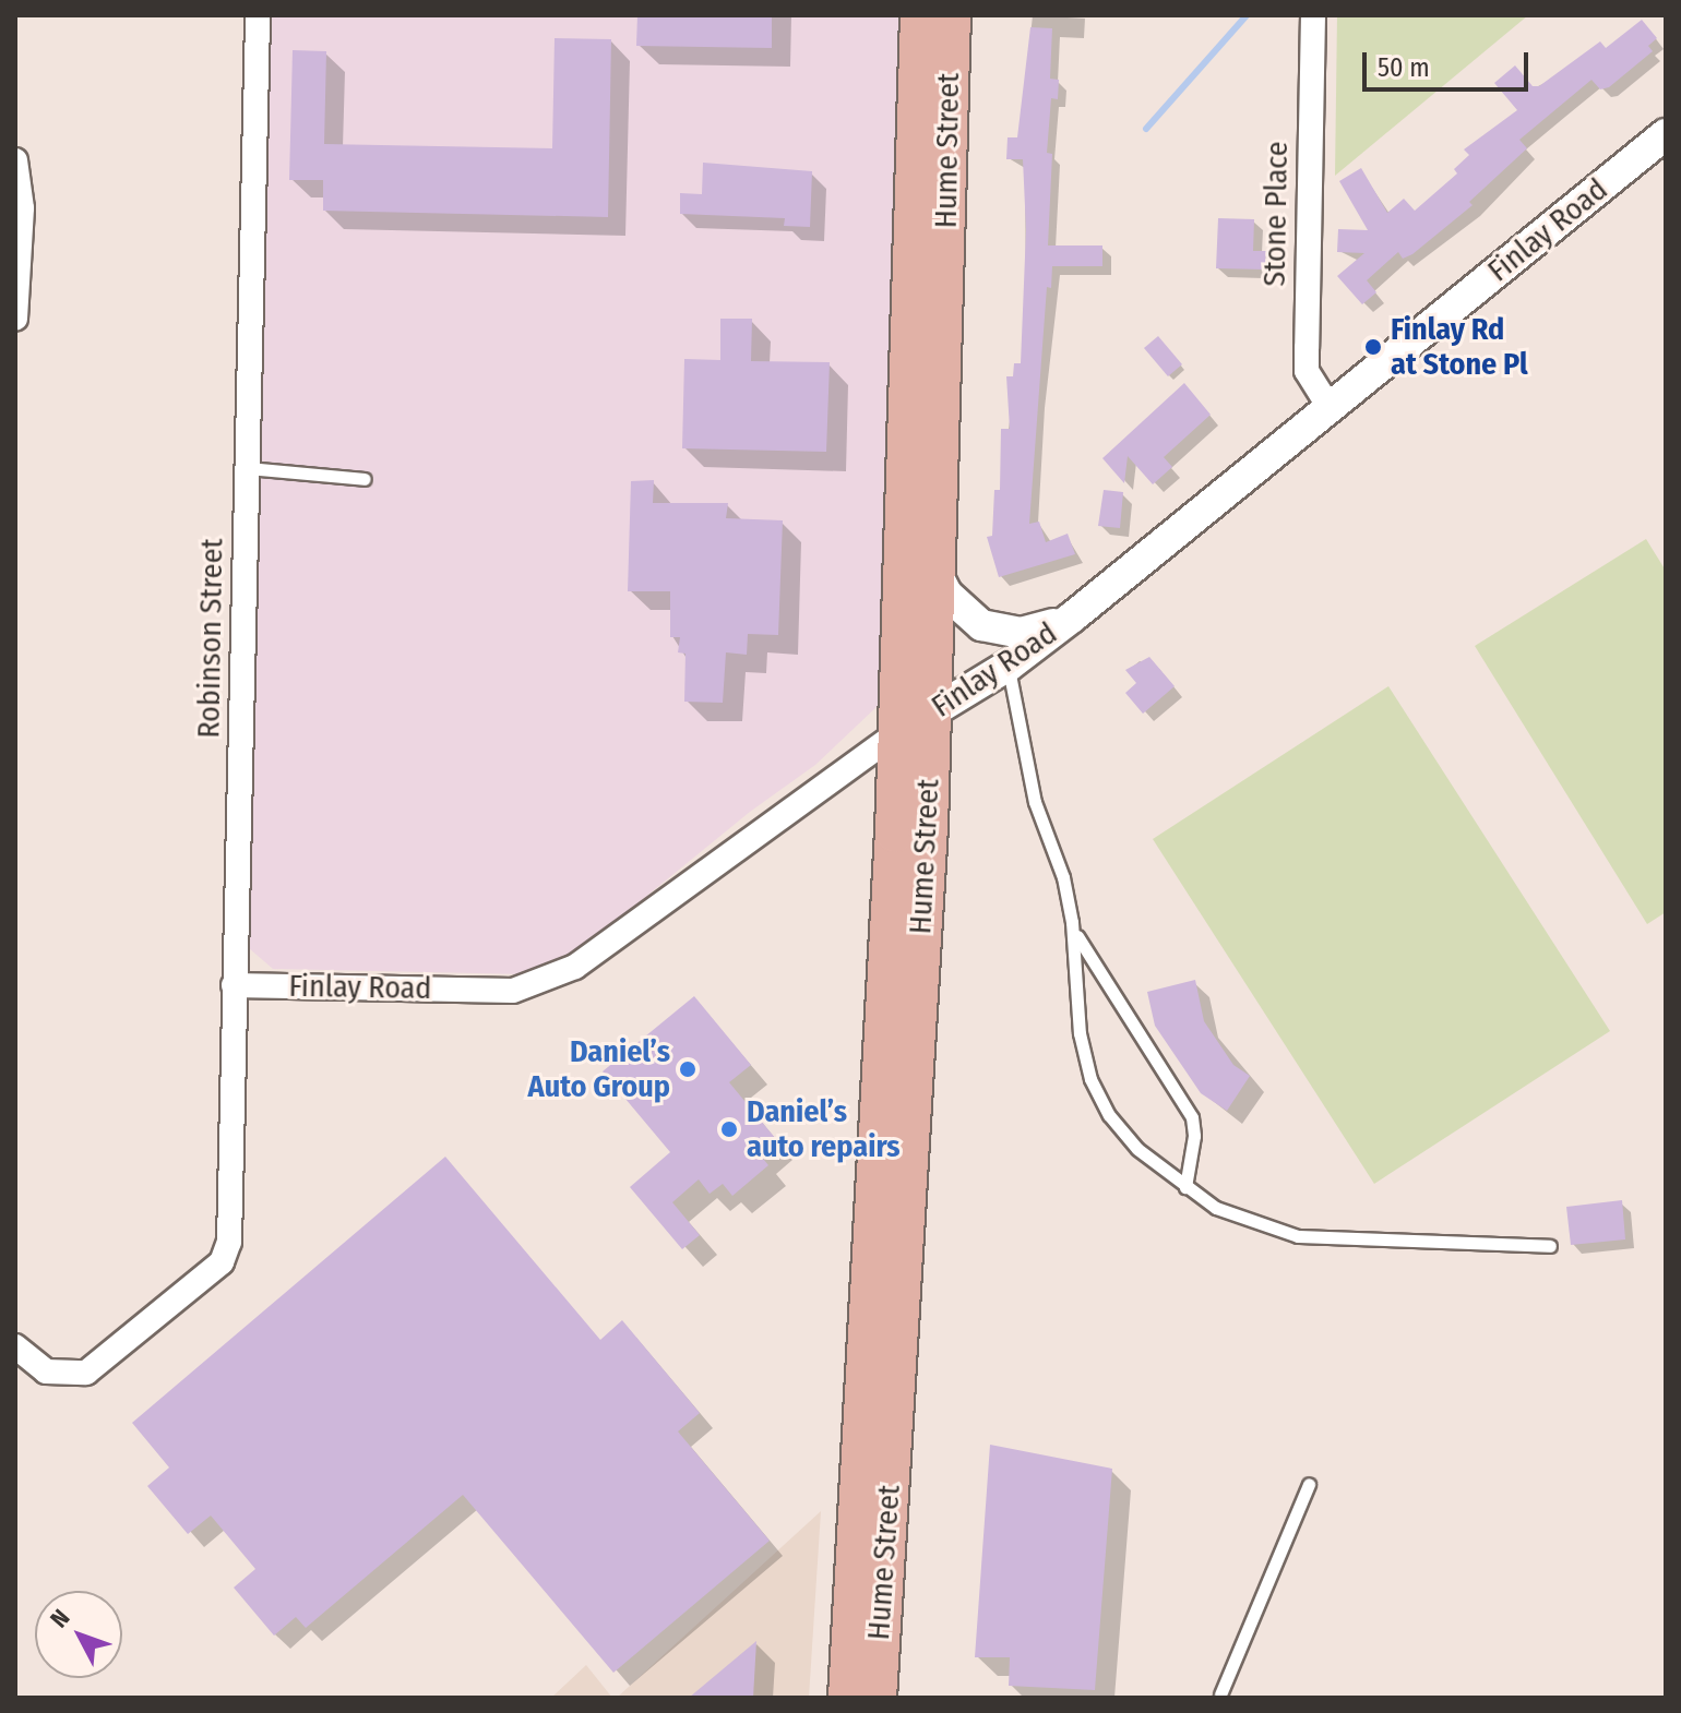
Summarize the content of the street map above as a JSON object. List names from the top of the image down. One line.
{"streets":{"main road":["Hume Street"],"street":["Stone Place","Finlay Road","Robinson Street"]},"crossings":[["Hume Street","Finlay Road"],["Stone Place","Finlay Road"],["Finlay Road","Robinson Street"]],"places":["Finlay Rd at Stone Pl","Daniel’s Auto Group","Daniel’s auto repairs"],"scale_bar":"50 m","north":"top left"}
